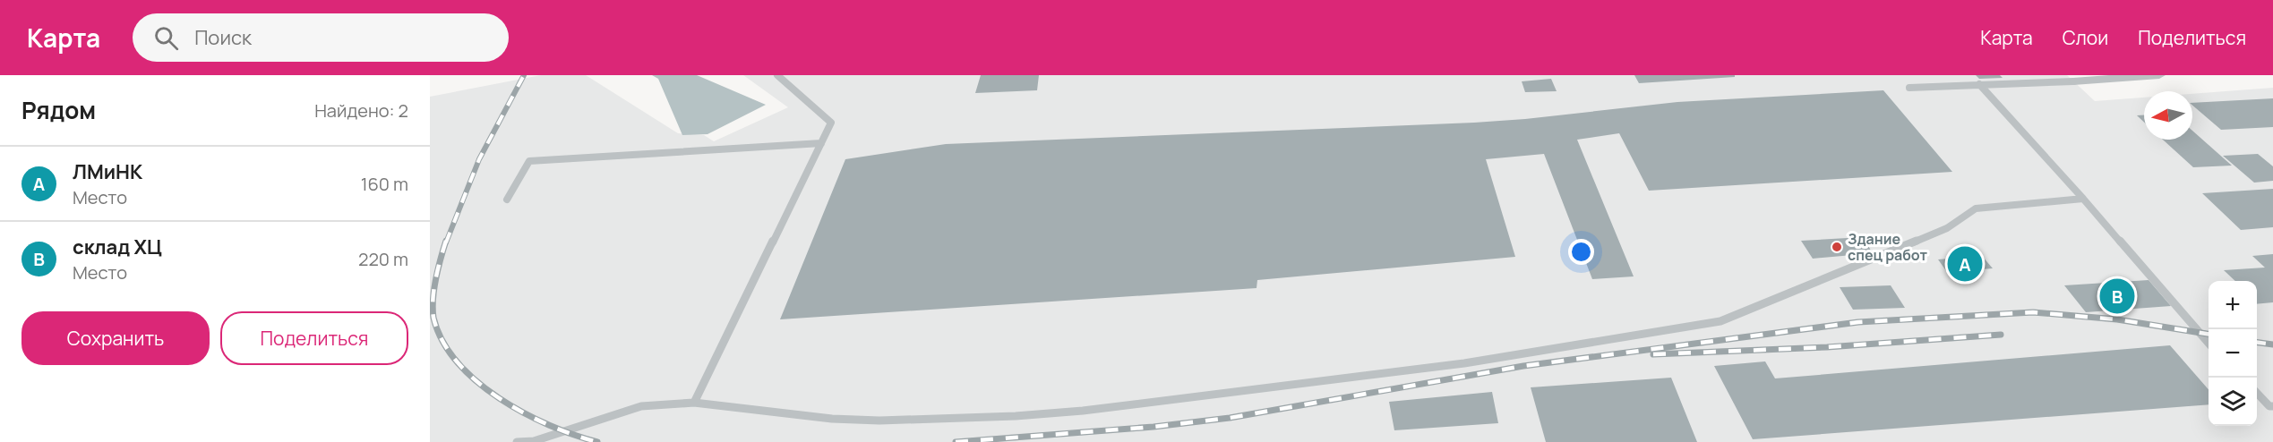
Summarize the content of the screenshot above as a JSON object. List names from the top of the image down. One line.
{"places":["Здание спец работ"],"north":"left","page":{"header":"Карта","search":"Поиск","nav":["Карта","Слои","Поделиться"],"heading":["Рядом","Найдено: 2"],"list":[{"mark":"A","name":"ЛМиНК","note":"Место","value":"160 m"},{"mark":"B","name":"склад ХЦ","note":"Место","value":"220 m"}],"pins":["A","B"],"map_buttons":["+","−"],"buttons":["Сохранить","Поделиться"]}}
